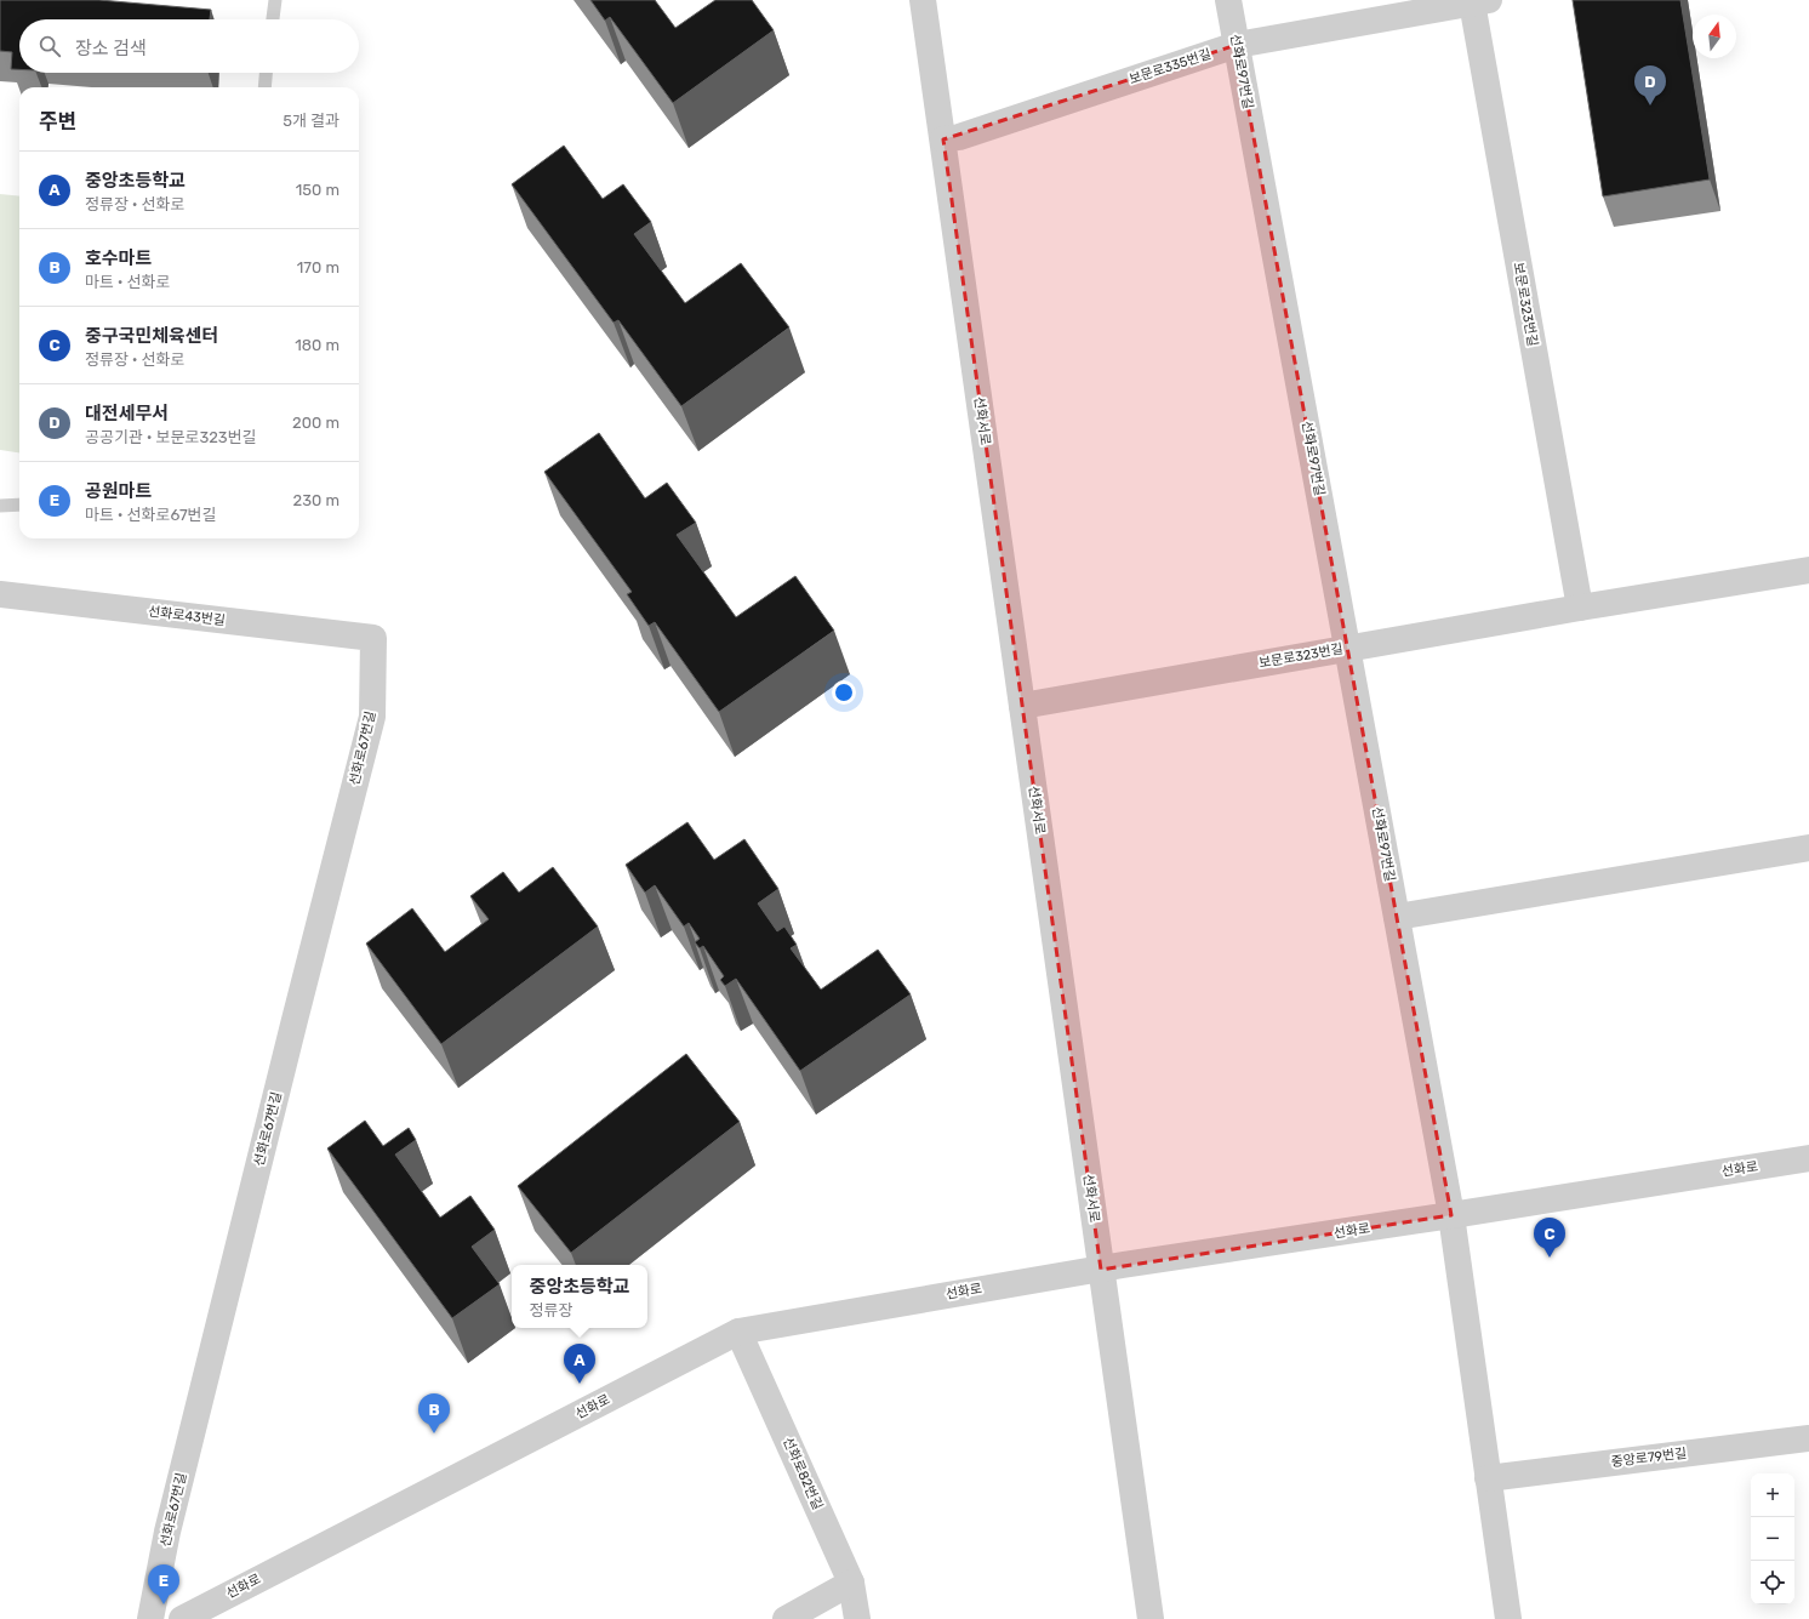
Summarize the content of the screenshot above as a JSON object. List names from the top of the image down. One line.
{"streets":{"street":["보문로335번길","선화로97번길","보문로323번길","선화서로","선화로43번길","선화로67번길","선화로","중앙로79번길","선화로82번길"]},"crossings":[["보문로335번길","선화로97번길"],["보문로335번길","보문로323번길"],["보문로335번길","선화서로"],["선화로97번길","보문로323번길"],["선화로97번길","선화로"],["보문로323번길","선화서로"],["선화서로","선화로"],["선화로43번길","선화로67번길"],["선화로","선화로82번길"]],"north":"top","page":{"search":"장소 검색","pins":["D","C","A","B","E"],"heading":["주변","5개 결과"],"list":[{"mark":"A","name":"중앙초등학교","note":"정류장 · 선화로","value":"150 m"},{"mark":"B","name":"호수마트","note":"마트 · 선화로","value":"170 m"},{"mark":"C","name":"중구국민체육센터","note":"정류장 · 선화로","value":"180 m"},{"mark":"D","name":"대전세무서","note":"공공기관 · 보문로323번길","value":"200 m"},{"mark":"E","name":"공원마트","note":"마트 · 선화로67번길","value":"230 m"}],"popup":["중앙초등학교","정류장"],"map_buttons":["+","−"]}}
